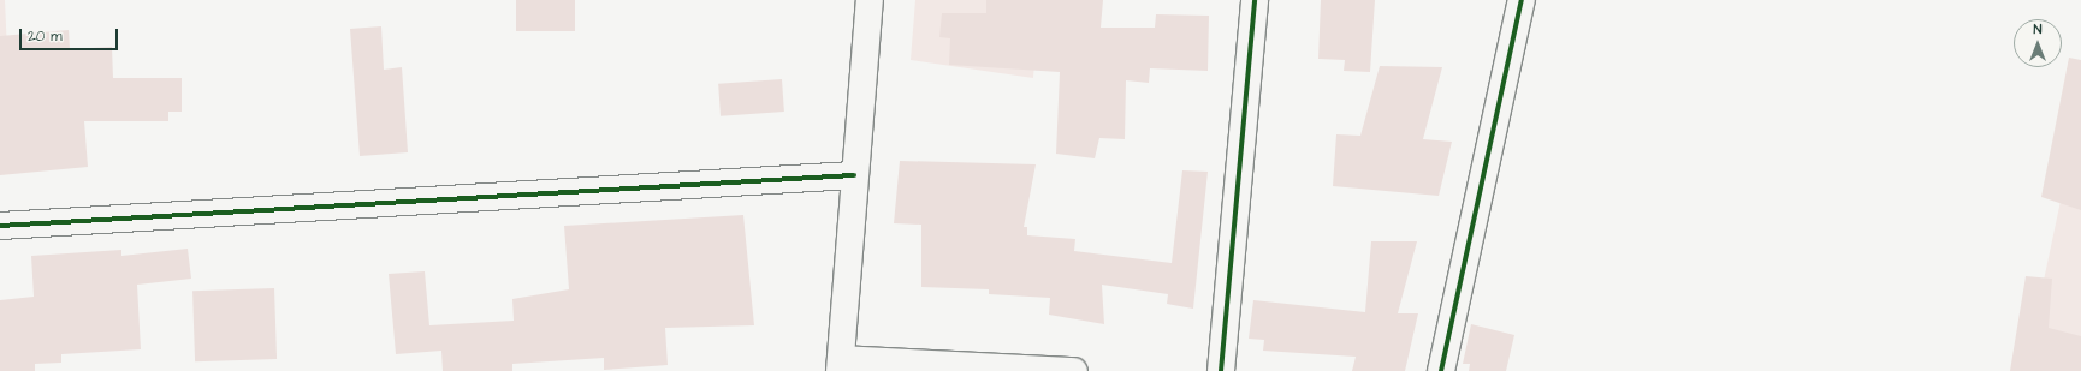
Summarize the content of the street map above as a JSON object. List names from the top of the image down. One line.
{"scale_bar":"20 m","north":"top"}
